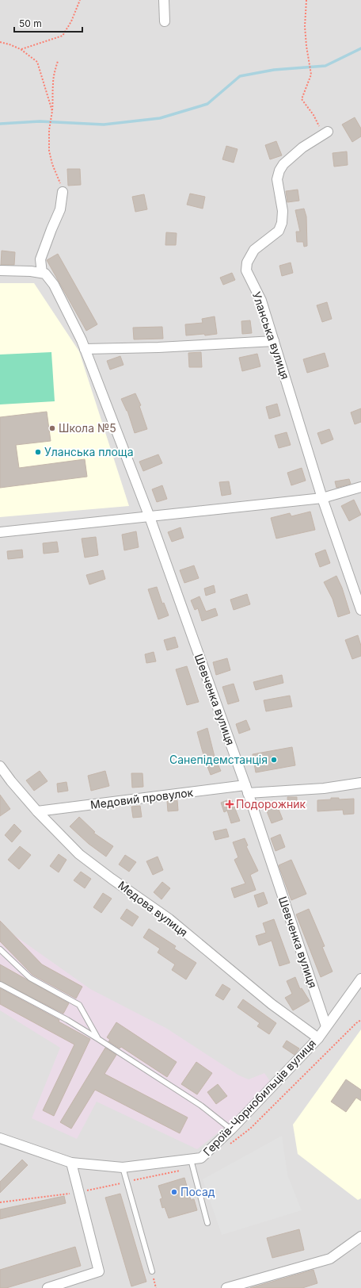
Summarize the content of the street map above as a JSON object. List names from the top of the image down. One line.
{"streets":{"street":["Уланська вулиця","Шевченка вулиця","Медовий провулок","Медова вулиця","Героїв-Чорнобильців вулиця"]},"crossings":[["Шевченка вулиця","Медовий провулок"],["Шевченка вулиця","Героїв-Чорнобильців вулиця"],["Медовий провулок","Медова вулиця"],["Медова вулиця","Героїв-Чорнобильців вулиця"]],"places":{"other":["Школа №5","Уланська площа","Санепідемстанція","Посад"],"health":["Подорожник"]},"scale_bar":"50 m"}
